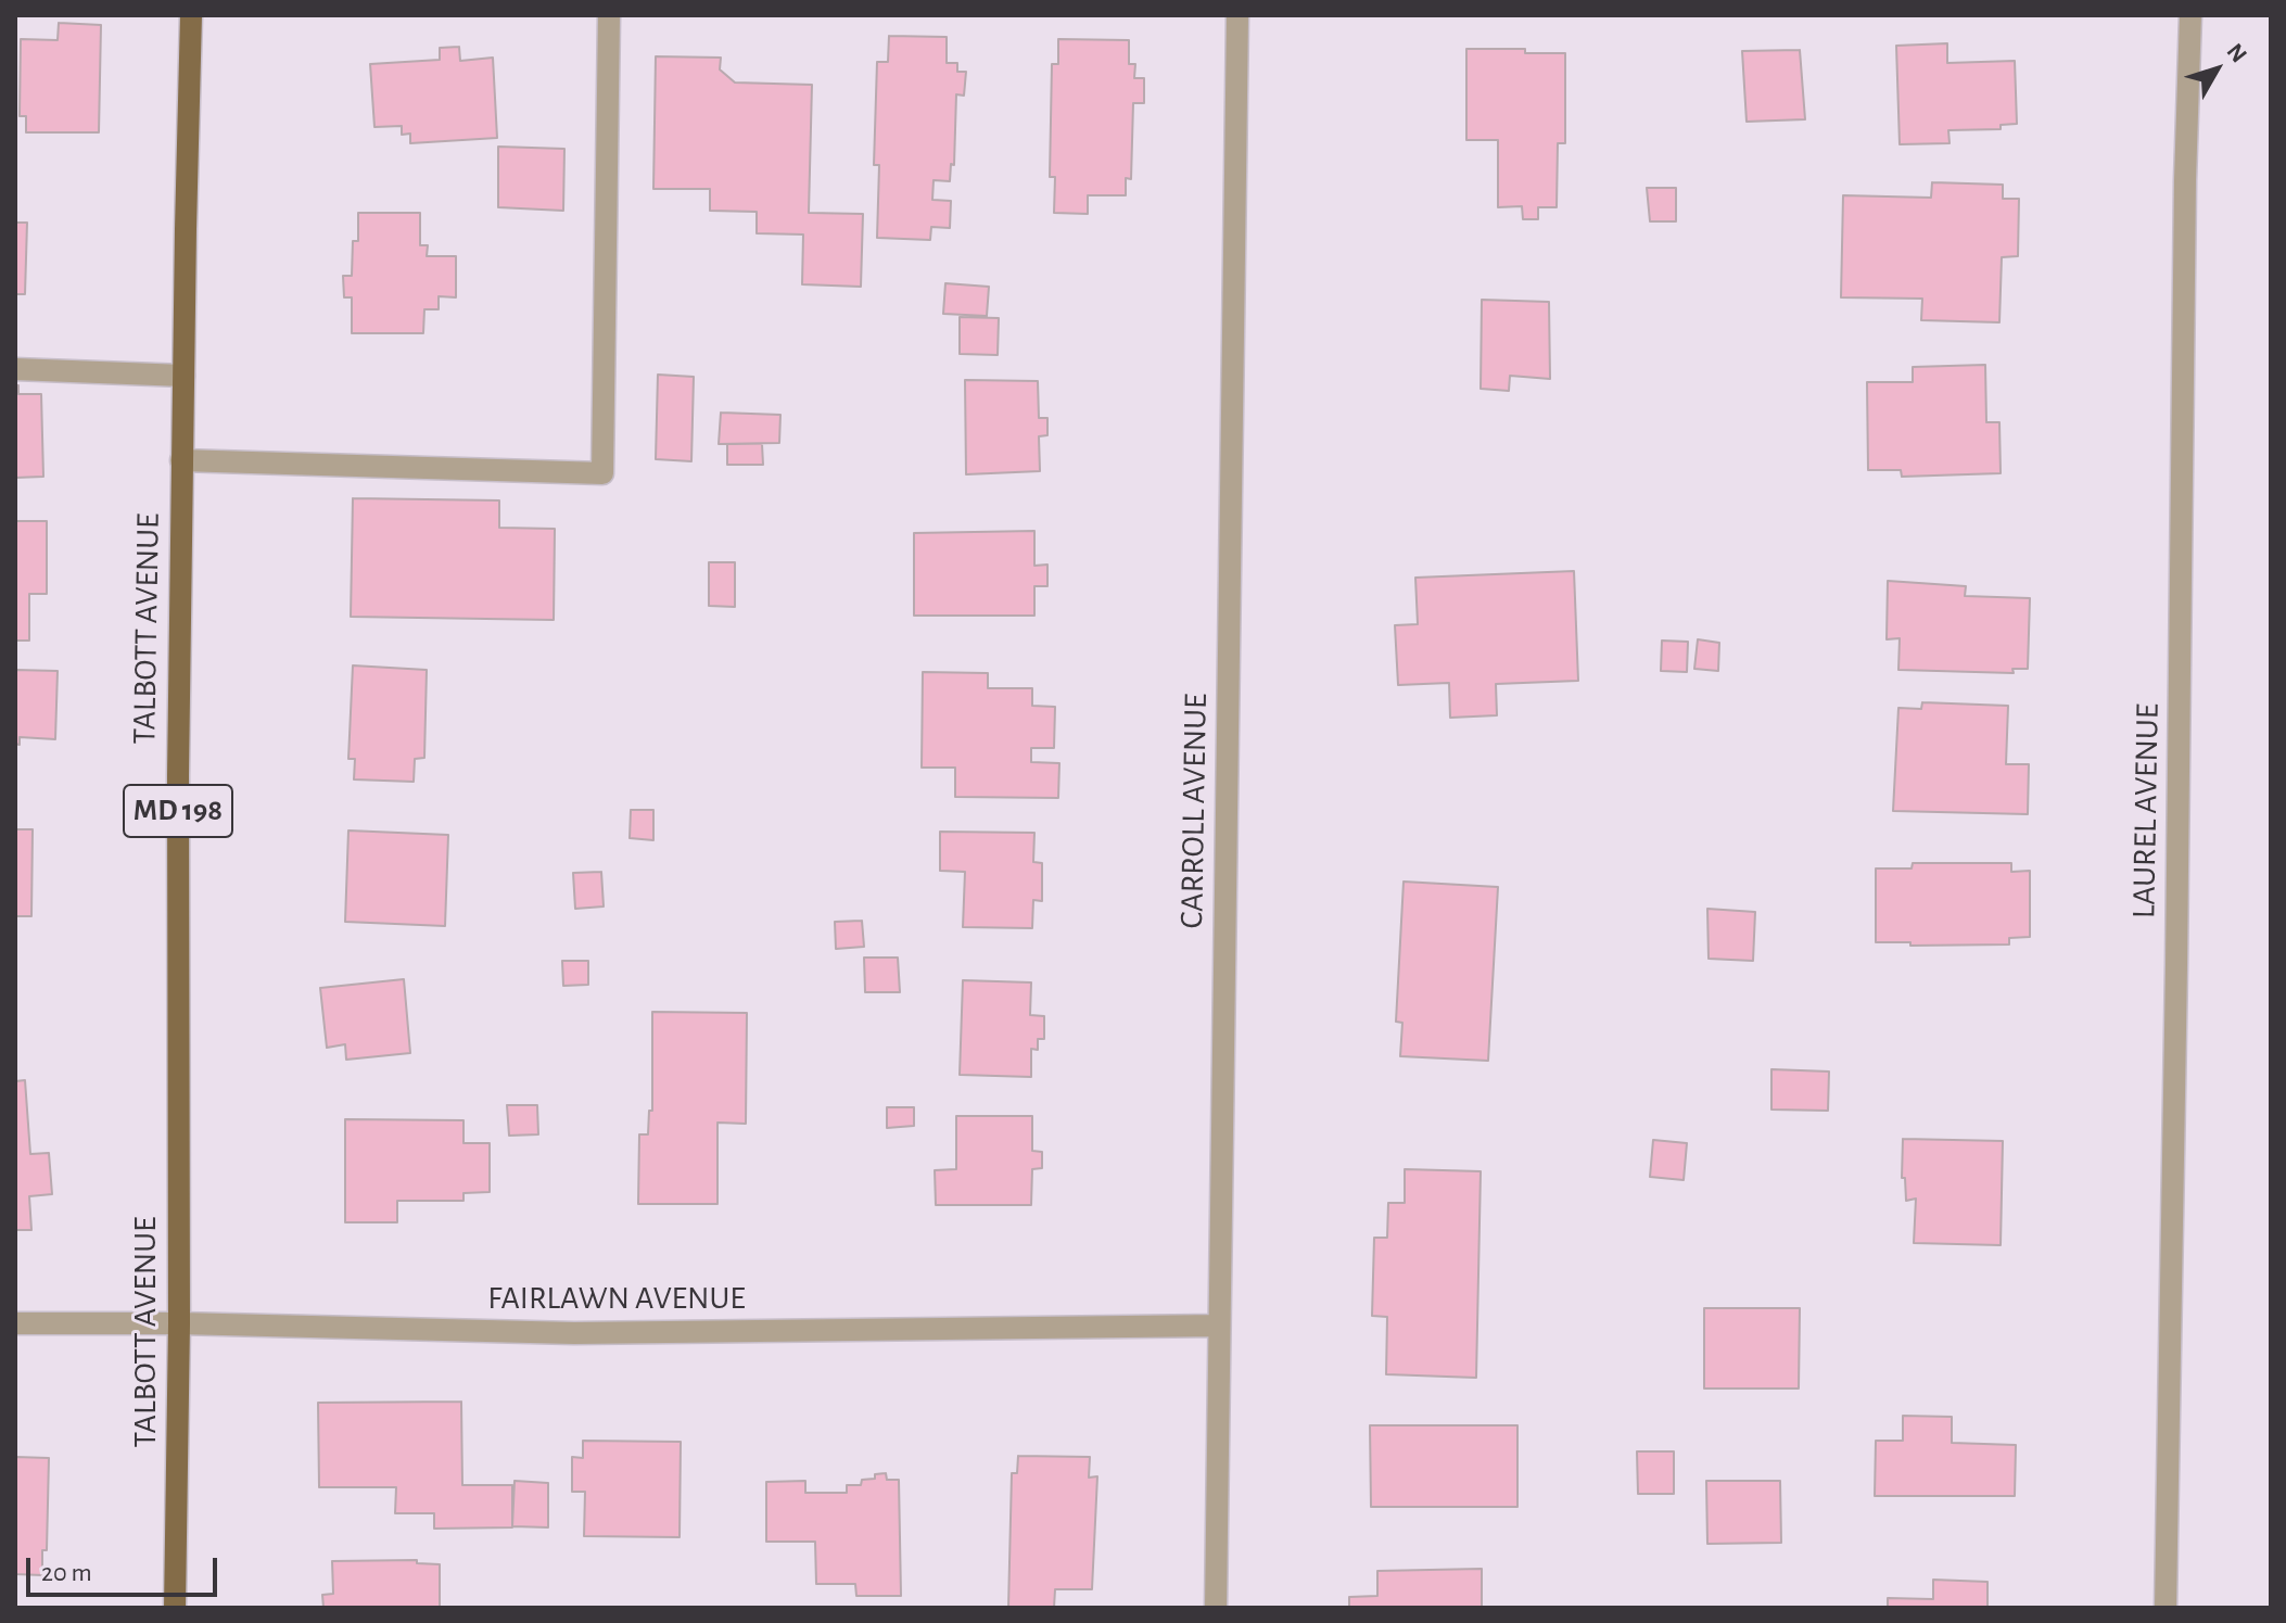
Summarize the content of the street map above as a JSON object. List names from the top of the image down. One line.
{"streets":{"main road":["TALBOTT AVENUE","MD 198"],"street":["CARROLL AVENUE","LAUREL AVENUE","FAIRLAWN AVENUE"]},"crossings":[["TALBOTT AVENUE","FAIRLAWN AVENUE"],["CARROLL AVENUE","FAIRLAWN AVENUE"]],"scale_bar":"20 m","north":"top right"}
